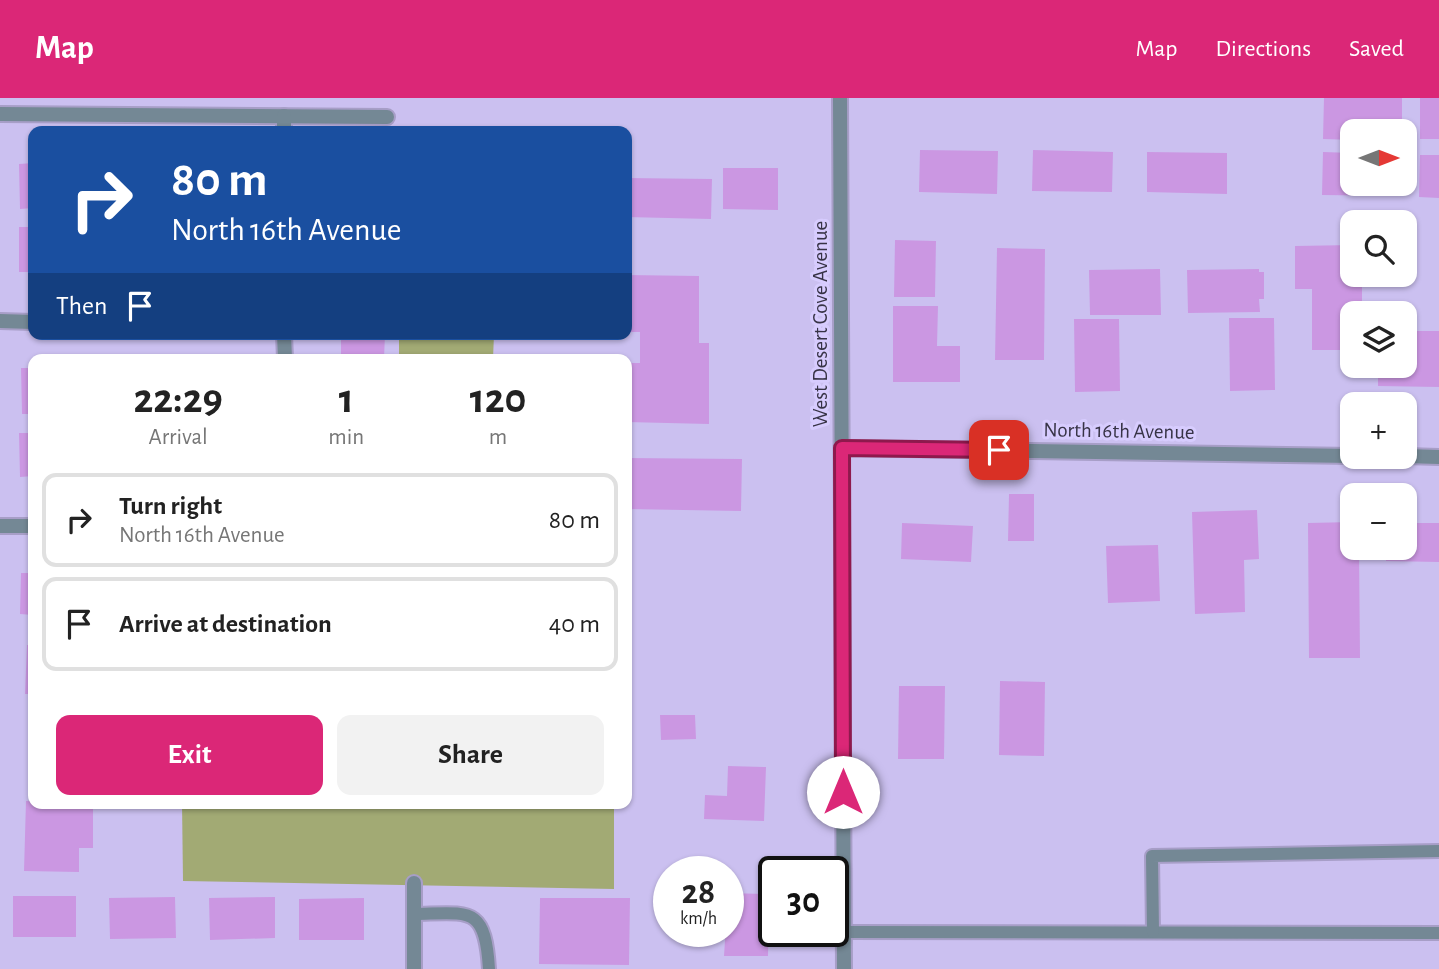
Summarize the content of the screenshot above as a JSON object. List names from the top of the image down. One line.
{"streets":{"street":["West Desert Cove Avenue","North 16th Avenue"]},"crossings":[["West Desert Cove Avenue","North 16th Avenue"]],"north":"right","page":{"header":"Map","nav":["Map","Directions","Saved"],"map_buttons":["+","−"],"turn":["80 m","North 16th Avenue"],"then":"Then","eta":["22:29","Arrival","1","min","120","m"],"list":[{"name":"Turn right","note":"North 16th Avenue","value":"80 m"},{"name":"Arrive at destination","value":"40 m"}],"buttons":["Exit","Share"],"speed":"28 km/h","limit":"30"}}
